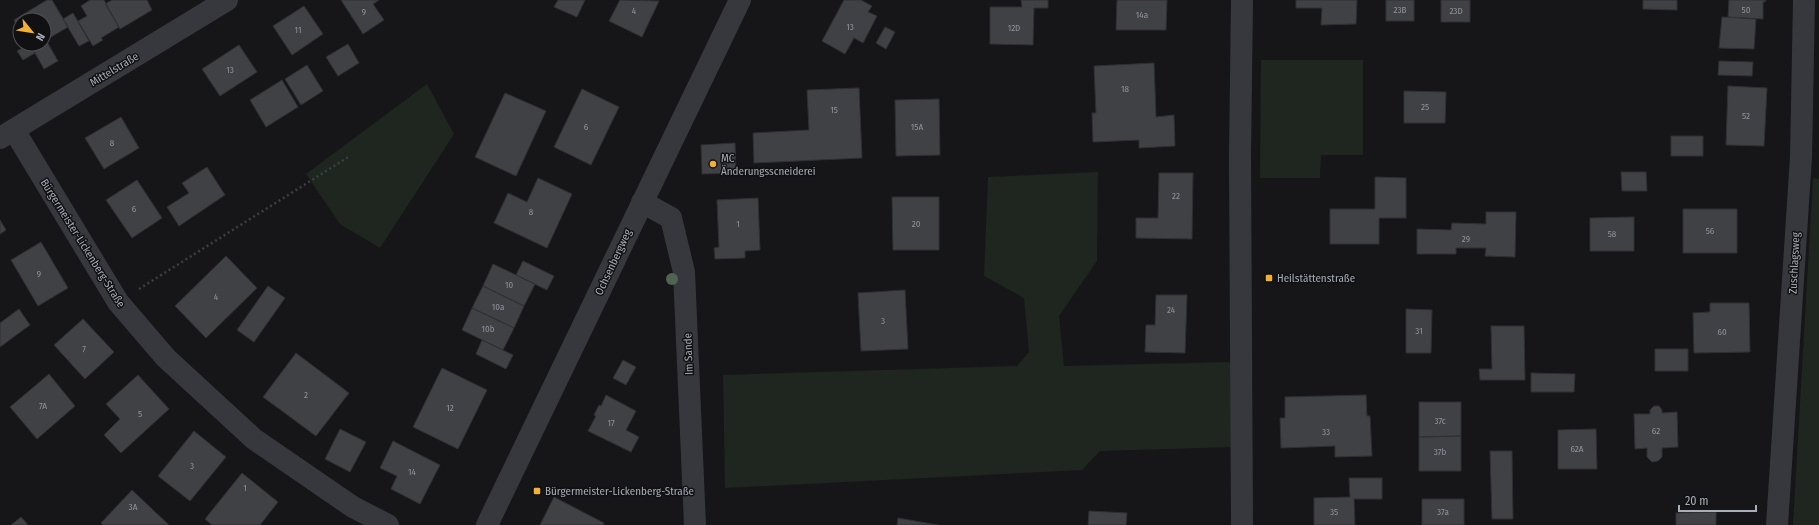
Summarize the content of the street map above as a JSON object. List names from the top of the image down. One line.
{"streets":{"street":["Mittelstraße","Bürgermeister-Lickenberg-Straße","Ochsenbergweg","Zuschlagsweg","Im Sande"]},"crossings":[["Mittelstraße","Bürgermeister-Lickenberg-Straße"],["Ochsenbergweg","Im Sande"]],"places":{"other":["MC Änderungsscneiderei"],"transit":["Heilstättenstraße","Bürgermeister-Lickenberg-Straße"]},"house_numbers":["23B","50","4","23D","9","14a","13","12D","11","13","18","25","15","52","6","15A","8","22","6","8","1","20","56","58","29","9","10","4","10a","24","3","10b","31","60","7","2","7A","12","5","37c","17","62","33","62A","37b","3","14","1","3A","35","37a"],"scale_bar":"20 m","north":"bottom right"}
